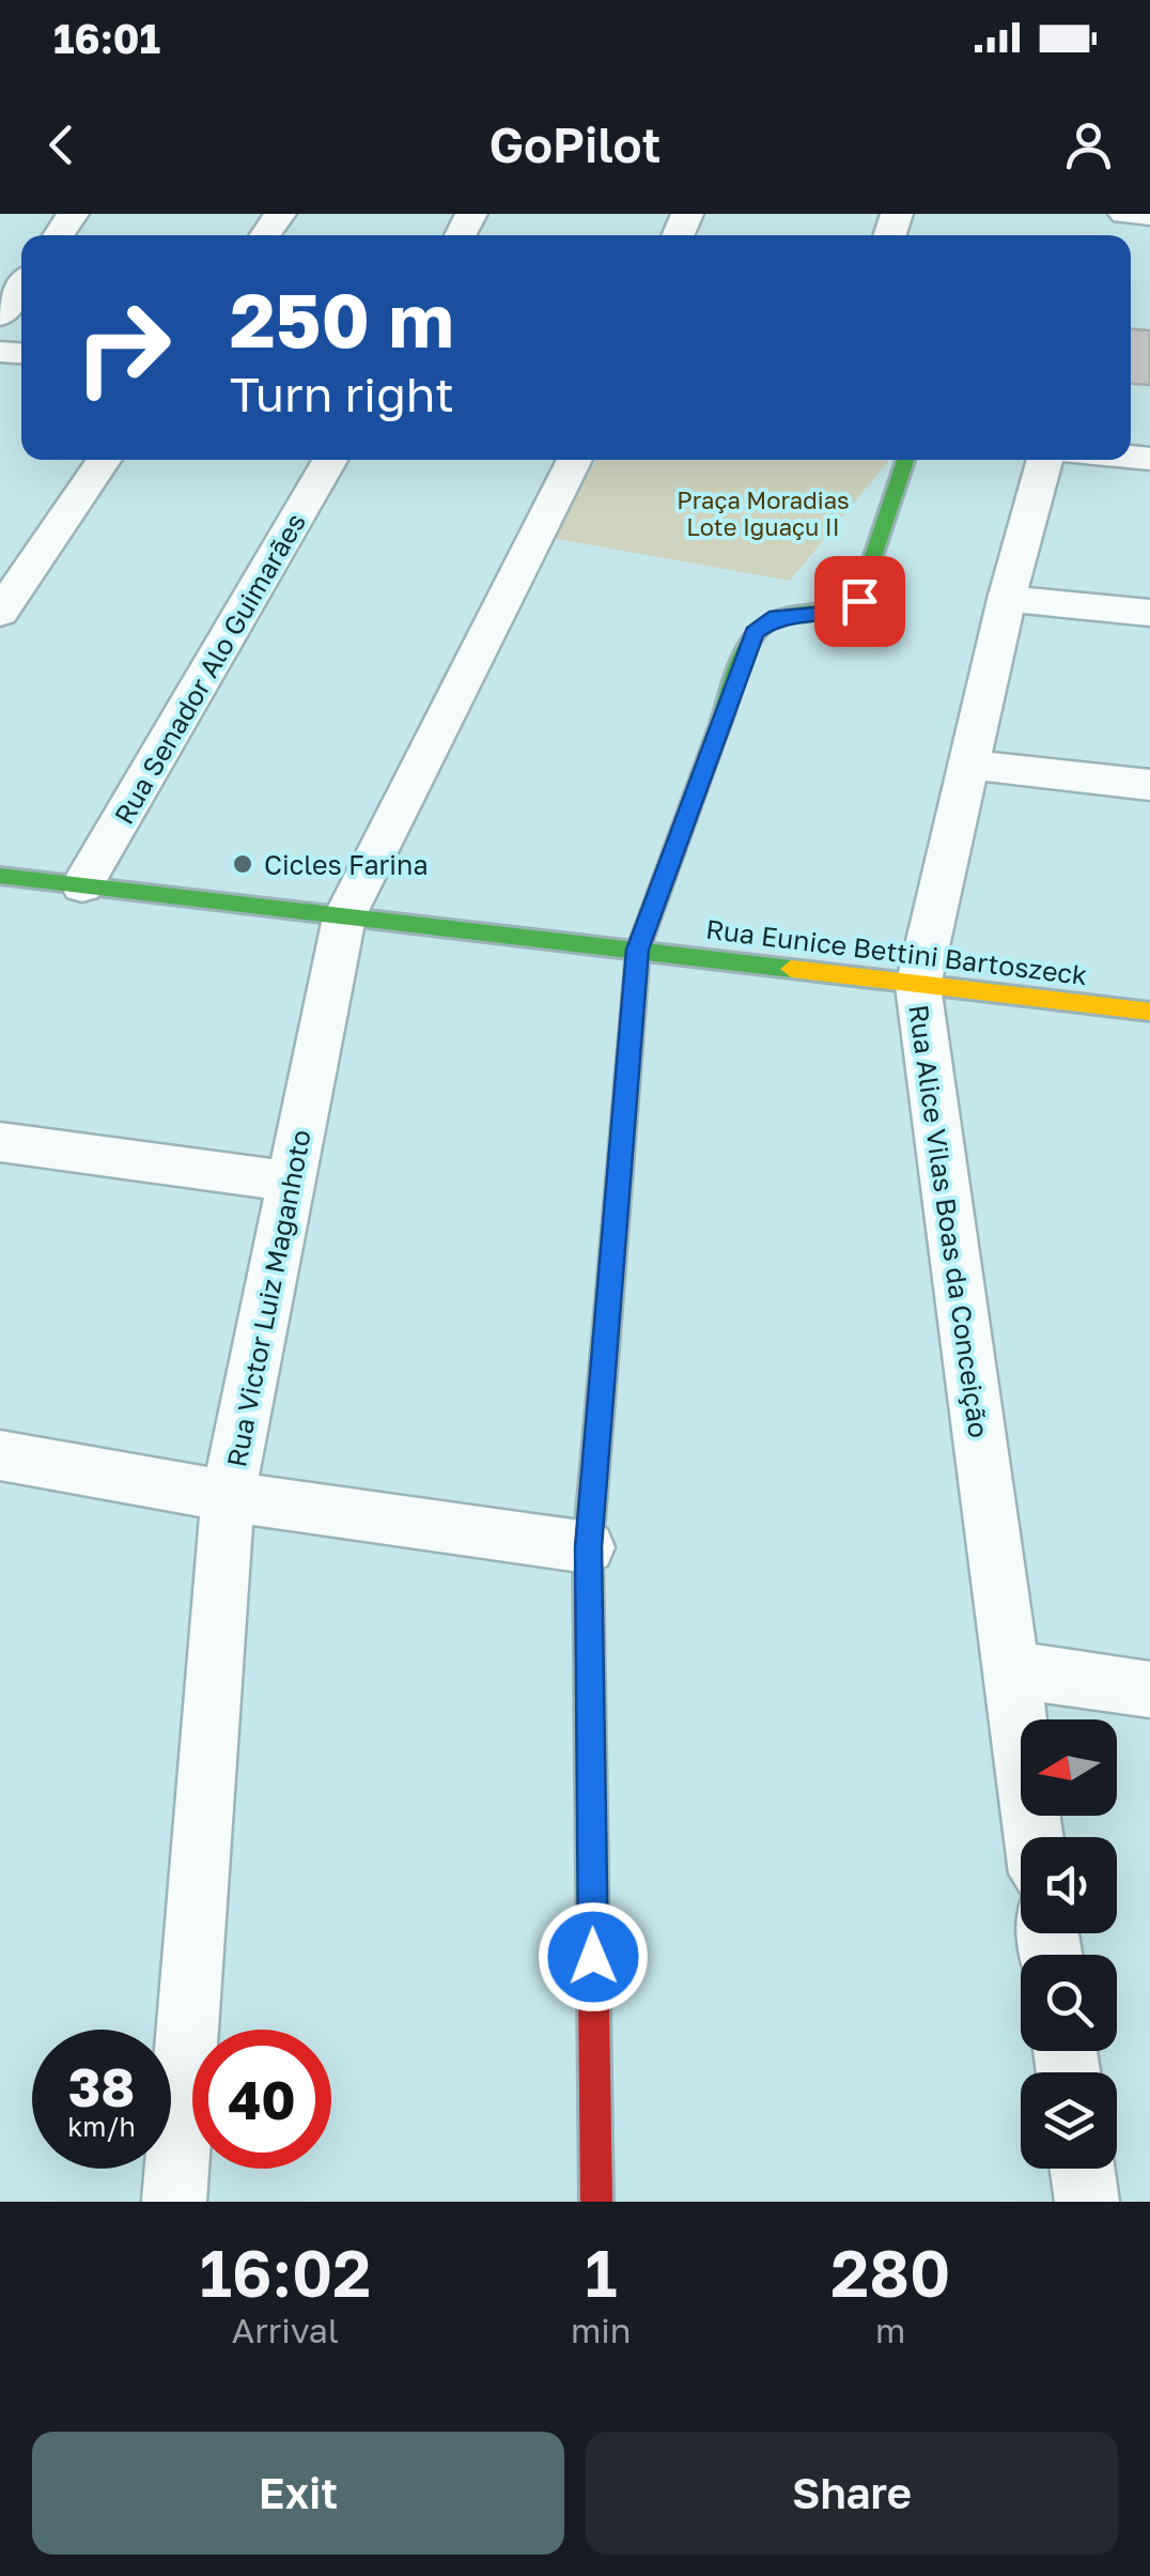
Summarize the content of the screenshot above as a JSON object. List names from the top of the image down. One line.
{"streets":{"street":["Rua Senador Alo Guimarães","Rua Eunice Bettini Bartoszeck","Rua Alice Vilas Boas da Conceição","Rua Victor Luiz Maganhoto"]},"crossings":[["Rua Senador Alo Guimarães","Rua Eunice Bettini Bartoszeck"],["Rua Eunice Bettini Bartoszeck","Rua Alice Vilas Boas da Conceição"],["Rua Eunice Bettini Bartoszeck","Rua Victor Luiz Maganhoto"]],"parks":["Praça Moradias Lote Iguaçu II"],"places":["Cicles Farina"],"north":"left","page":{"status":"16:01","header":"GoPilot","turn":["250 m","Turn right"],"speed":"38 km/h","limit":"40","eta":["16:02","Arrival","1","min","280","m"],"buttons":["Exit","Share"]}}
